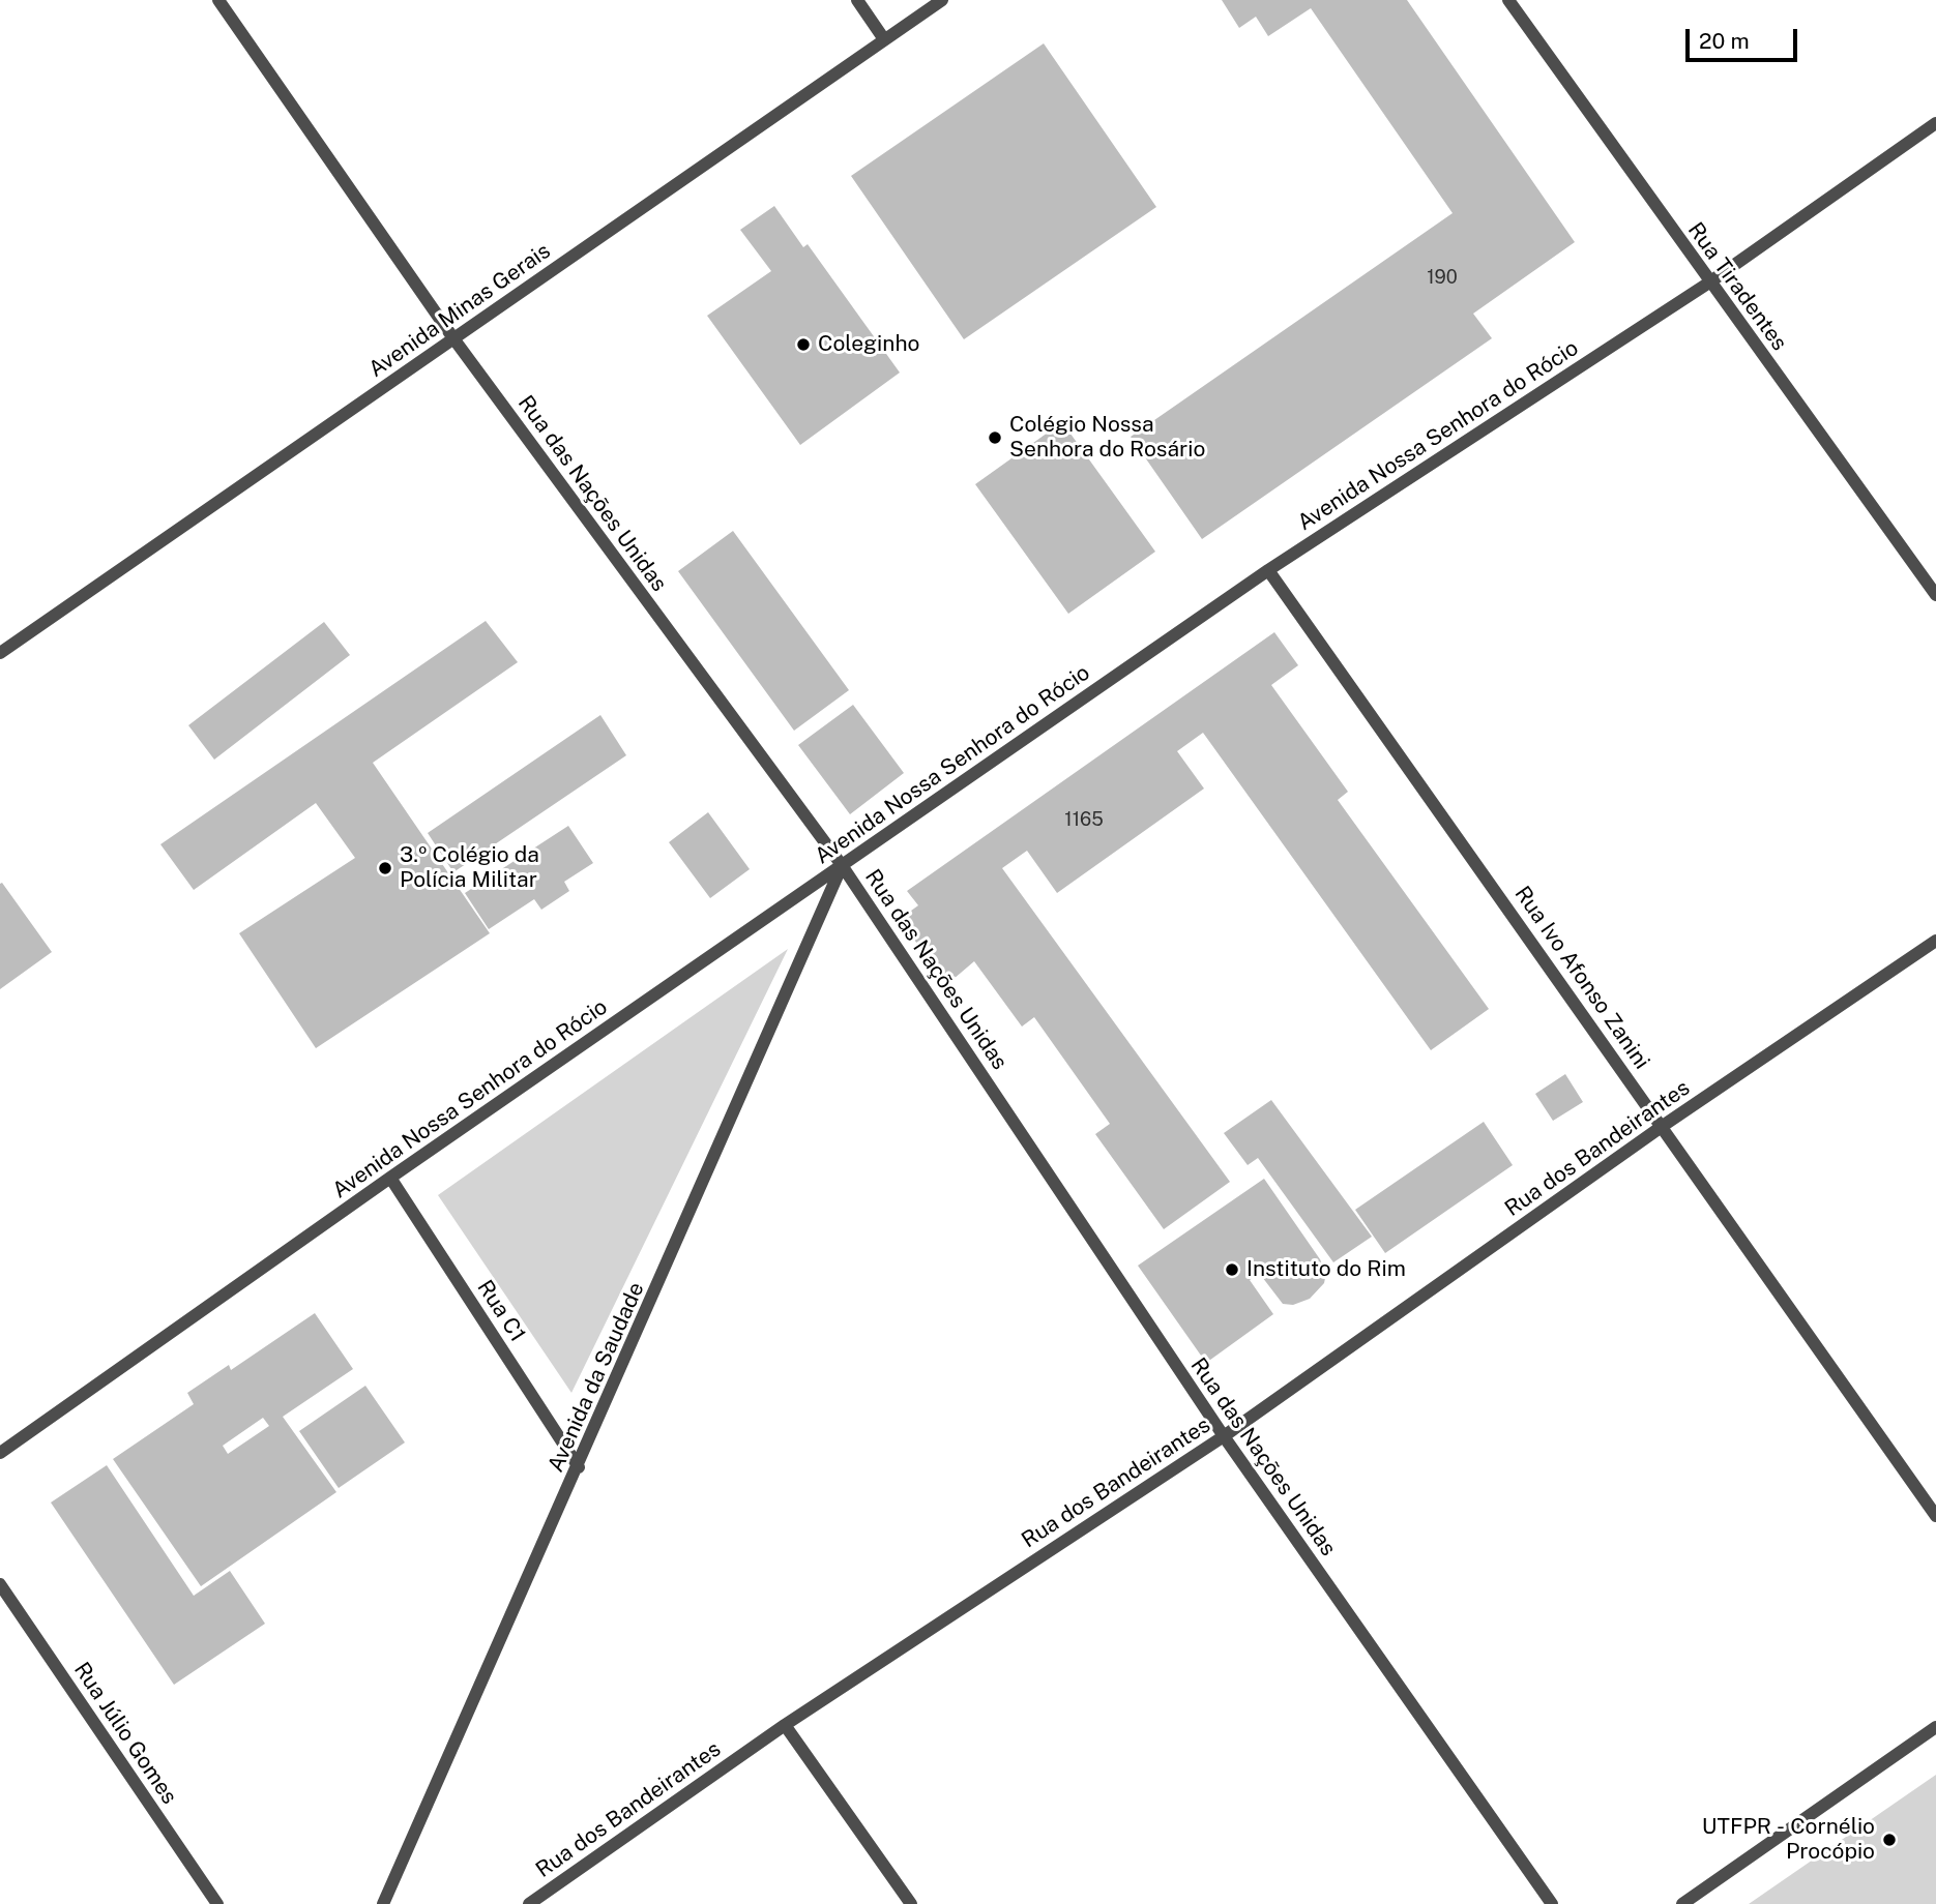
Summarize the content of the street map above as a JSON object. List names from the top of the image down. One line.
{"streets":{"street":["Rua Tiradentes","Avenida Minas Gerais","Avenida Nossa Senhora do Rócio","Rua das Nações Unidas","Rua Ivo Afonso Zanini","Rua dos Bandeirantes","Rua C1","Avenida da Saudade","Rua Júlio Gomes"]},"crossings":[["Rua Tiradentes","Avenida Nossa Senhora do Rócio"],["Avenida Minas Gerais","Rua das Nações Unidas"],["Avenida Nossa Senhora do Rócio","Rua das Nações Unidas"],["Avenida Nossa Senhora do Rócio","Rua Ivo Afonso Zanini"],["Avenida Nossa Senhora do Rócio","Rua C1"],["Avenida Nossa Senhora do Rócio","Avenida da Saudade"],["Rua das Nações Unidas","Rua dos Bandeirantes"],["Rua das Nações Unidas","Avenida da Saudade"],["Rua Ivo Afonso Zanini","Rua dos Bandeirantes"],["Rua C1","Avenida da Saudade"]],"places":["Coleginho","Colégio Nossa Senhora do Rosário","3.º Colégio da Polícia Militar","Instituto do Rim","UTFPR - Cornélio Procópio"],"house_numbers":["190","1165"],"scale_bar":"20 m"}
